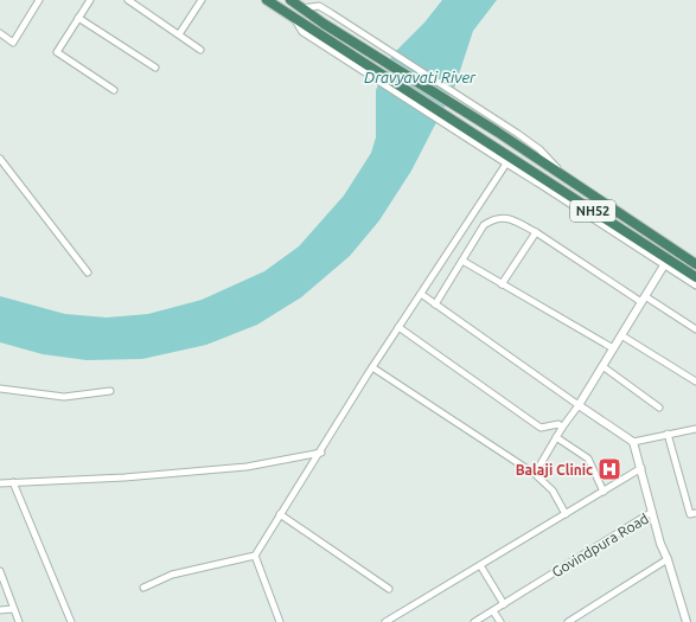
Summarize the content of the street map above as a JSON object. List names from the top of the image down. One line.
{"streets":{"highway":["NH52"],"street":["Govindpura Road"]},"water":["Dravyavati River"],"places":{"hospital":["Balaji Clinic"]}}
